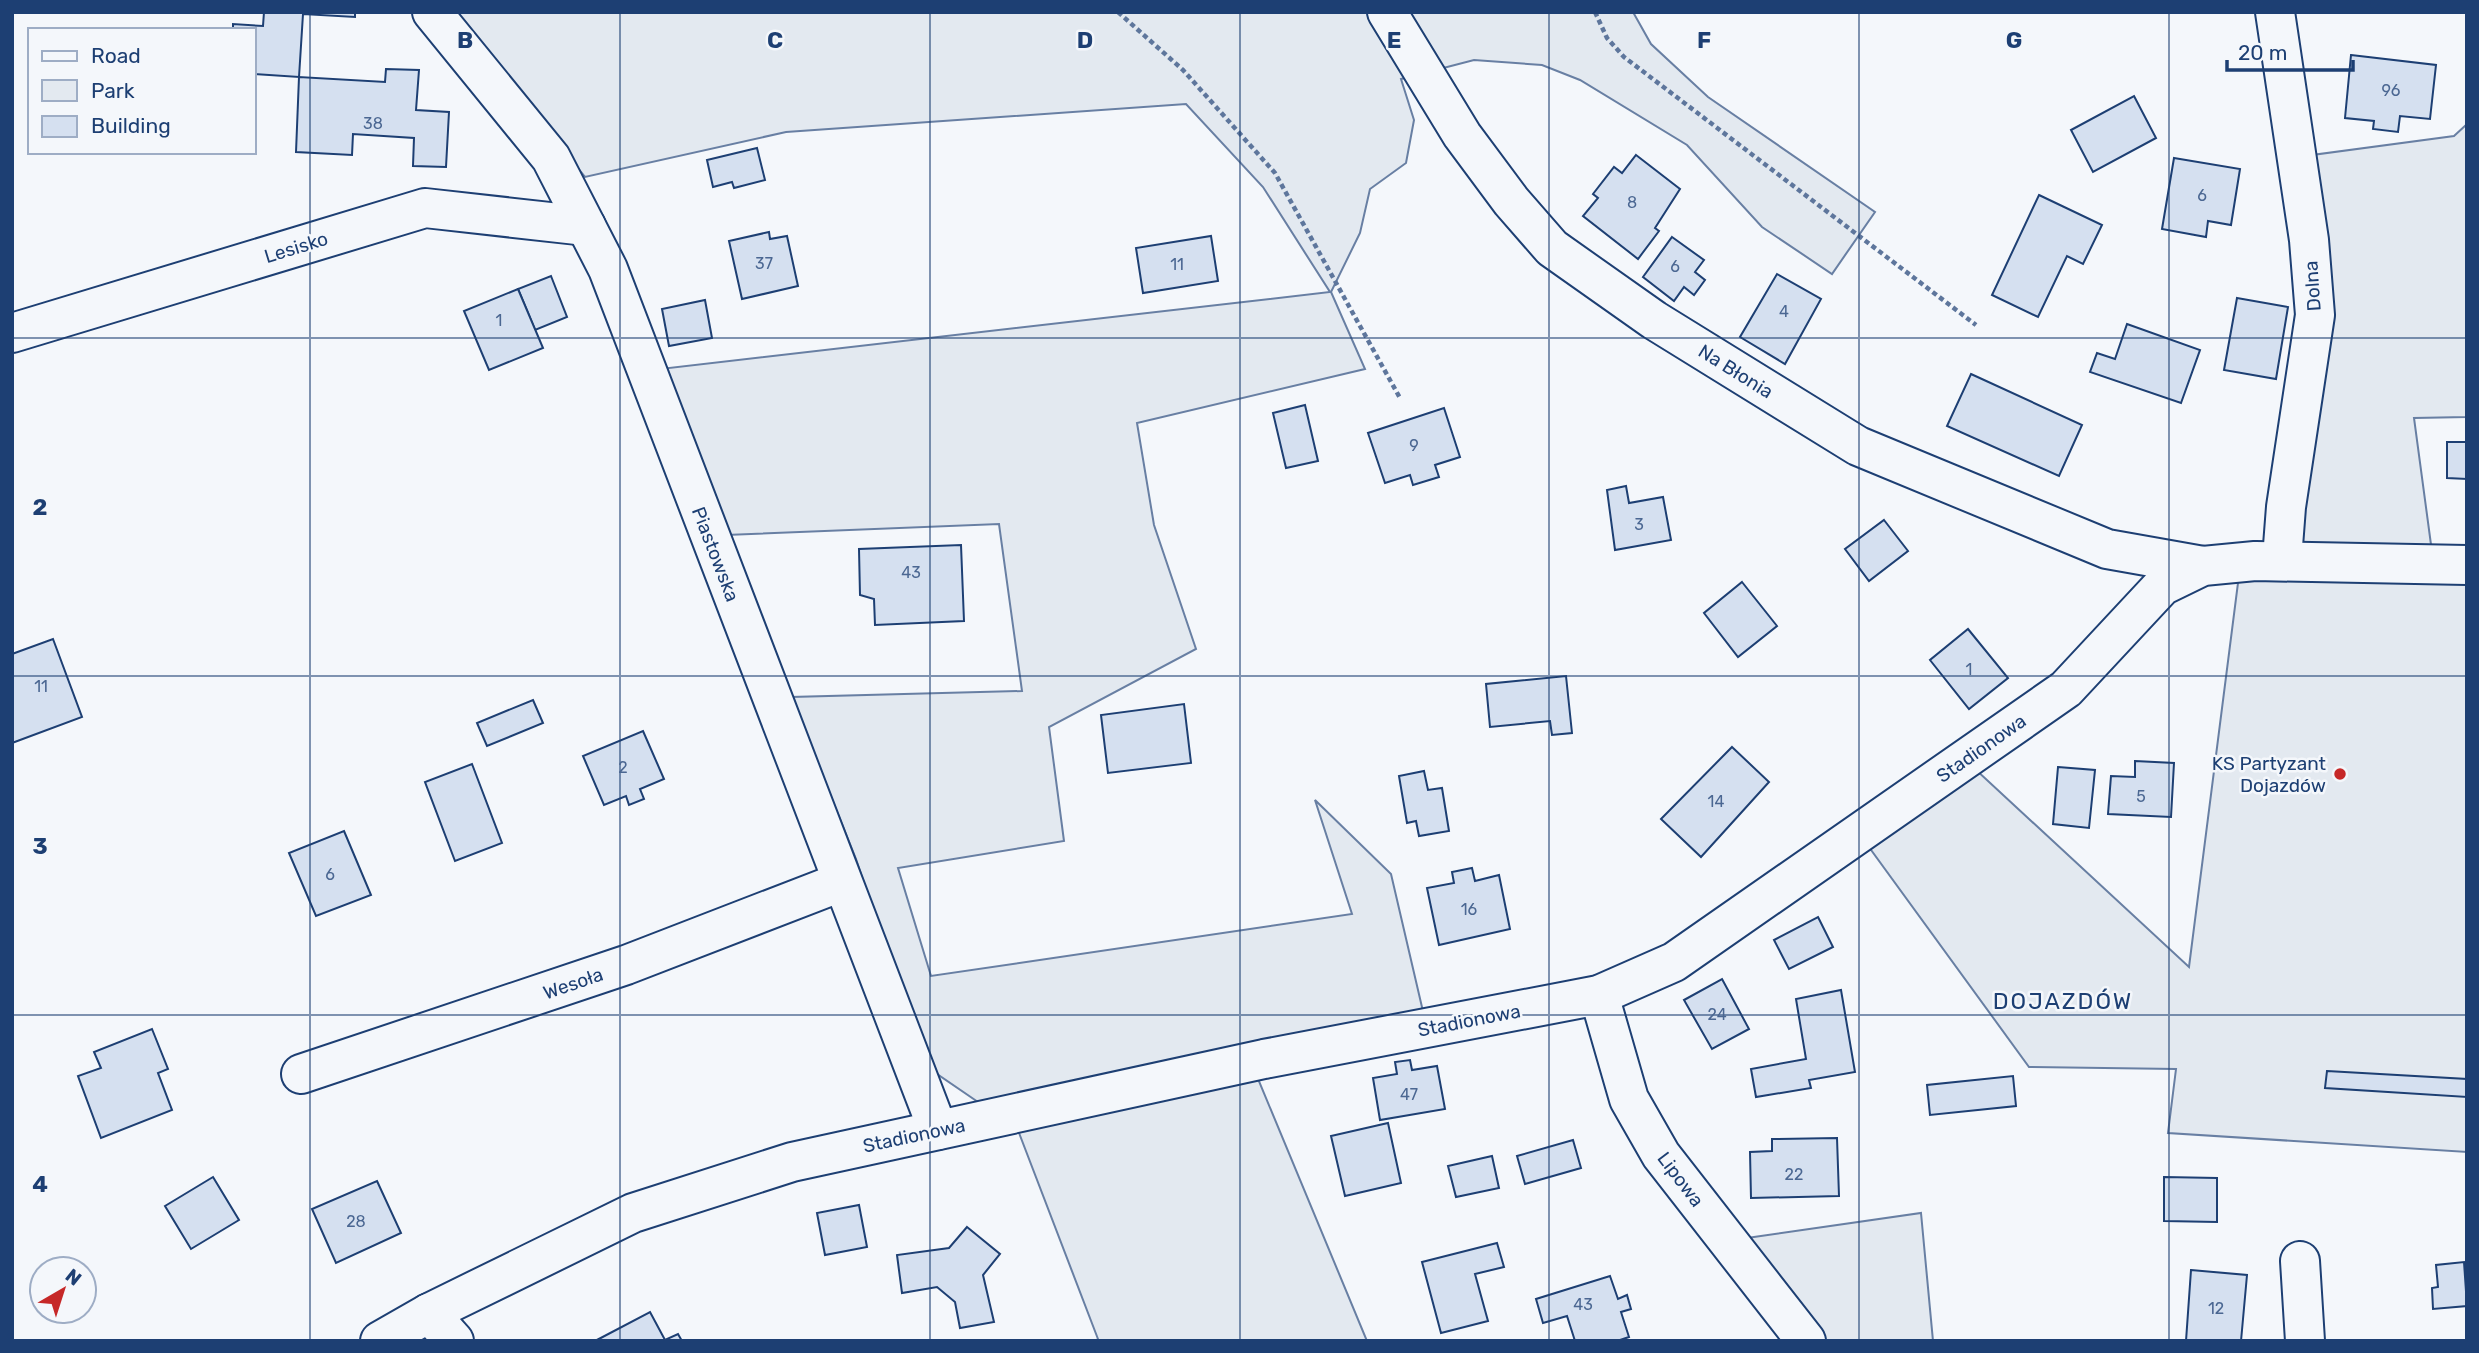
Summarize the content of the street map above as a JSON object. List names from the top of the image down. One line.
{"streets":{"street":["Lesisko","Dolna","Na Błonia","Piastowska","Stadionowa","Wesoła","Lipowa"]},"crossings":[["Lesisko","Piastowska"],["Dolna","Stadionowa"],["Na Błonia","Stadionowa"],["Piastowska","Stadionowa"],["Piastowska","Wesoła"],["Stadionowa","Lipowa"]],"districts":["DOJAZDÓW"],"places":["KS Partyzant Dojazdów"],"house_numbers":["96","38","6","8","37","11","6","4","1","9","3","43","1","11","2","5","14","6","16","24","47","22","28","43","12"],"legend":["Road","Park","Building"],"scale_bar":"20 m","north":"top right","grid":{"columns":["B","C","D","E","F","G"],"rows":["2","3","4"]}}
